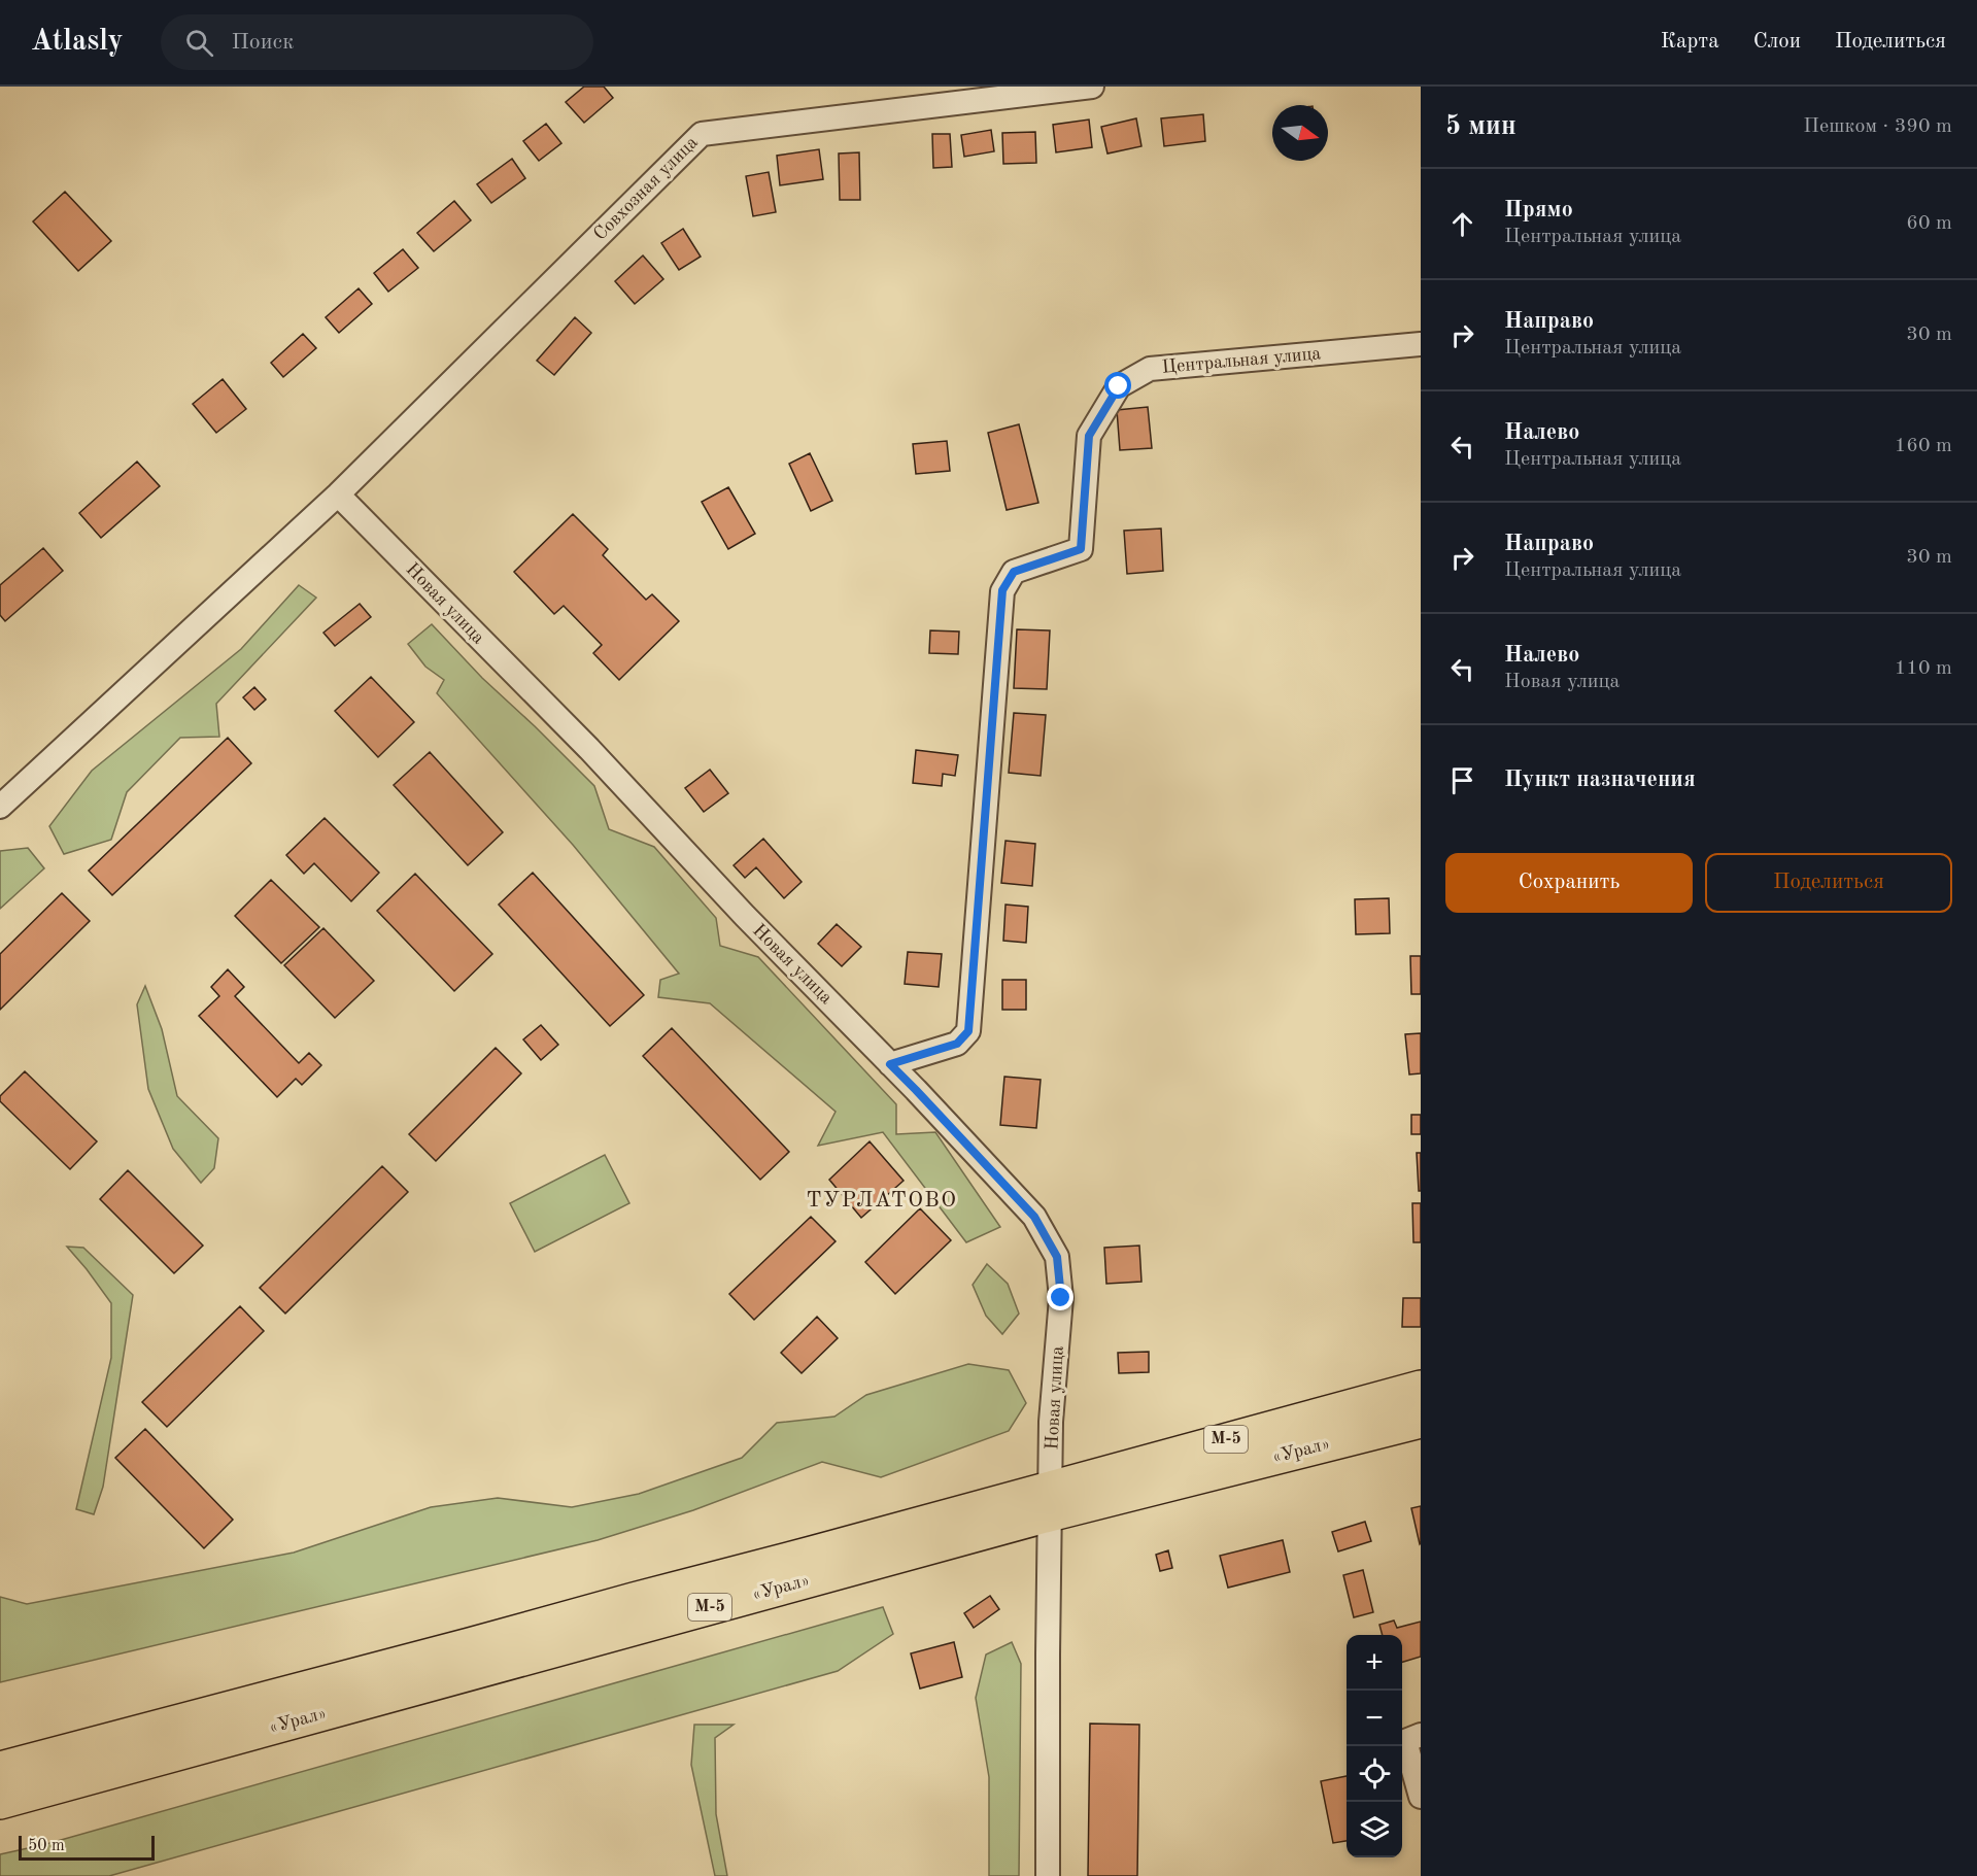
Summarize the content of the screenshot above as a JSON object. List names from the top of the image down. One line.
{"streets":{"highway":["М-5","«Урал»"],"street":["Совхозная улица","Центральная улица","Новая улица"]},"crossings":[["Совхозная улица","Новая улица"],["Центральная улица","Новая улица"],["Новая улица","«Урал»"]],"districts":["ТУРЛАТОВО"],"scale_bar":"50 m","north":"right","page":{"header":"Atlasly","search":"Поиск","nav":["Карта","Слои","Поделиться"],"heading":["5 мин","Пешком · 390 m"],"list":[["Прямо","Центральная улица","60 m"],["Направо","Центральная улица","30 m"],["Налево","Центральная улица","160 m"],["Направо","Центральная улица","30 m"],["Налево","Новая улица","110 m"],"Пункт назначения"],"buttons":["Сохранить","Поделиться"],"map_buttons":["+","−"],"scale":"50 m"}}
